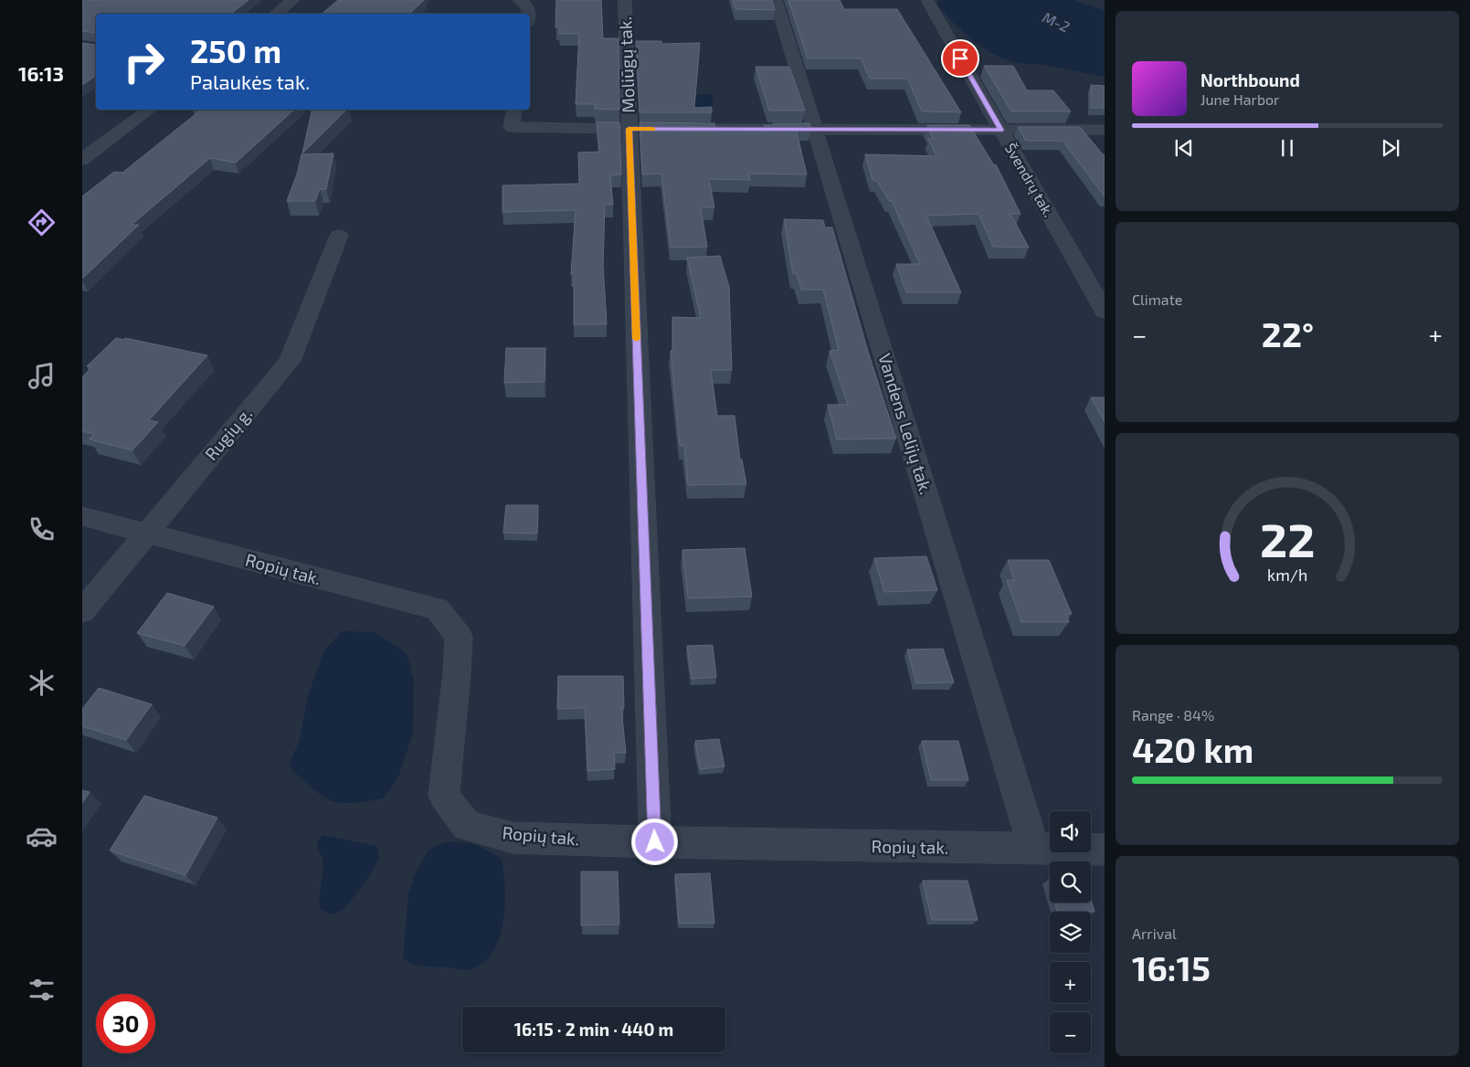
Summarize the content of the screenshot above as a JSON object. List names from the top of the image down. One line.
{"streets":{"street":["Moliūgų tak.","Švendrų tak.","Vandens Lelijų tak.","Rugių g.","Ropių tak."]},"crossings":[["Moliūgų tak.","Ropių tak."],["Vandens Lelijų tak.","Ropių tak."],["Rugių g.","Ropių tak."]],"water":["M-2"],"page":{"tabs":"16:13","turn":["250 m","Palaukės tak."],"song":["Northbound","June Harbor"],"tile":["Climate",["Range · 84%","420 km"],["Arrival","16:15"]],"heat":["−","22°","+"],"map_buttons":["+","−"],"limit":"30","trip":"16:15 · 2 min · 440 m","gauge":["22","km/h"]}}
